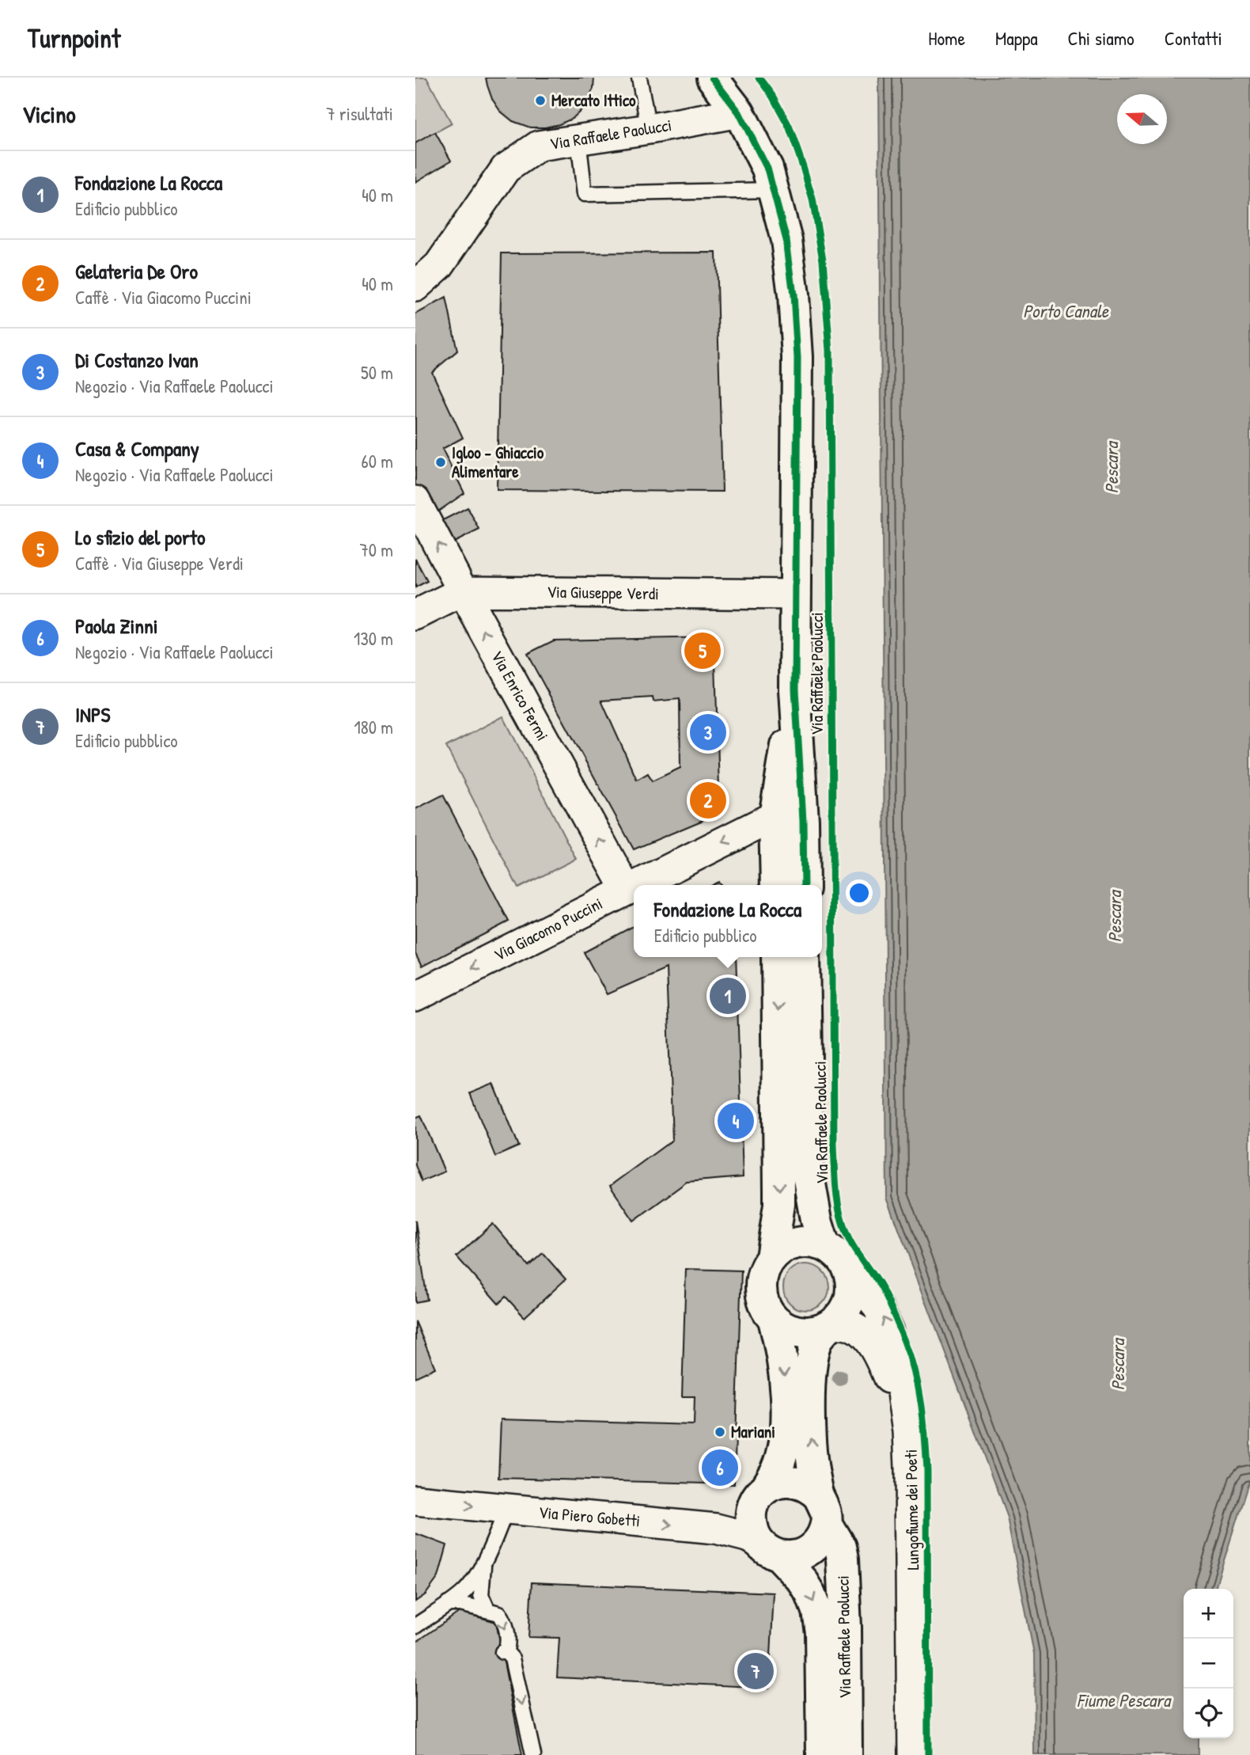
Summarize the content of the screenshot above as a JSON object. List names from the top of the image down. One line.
{"streets":{"street":["Via Raffaele Paolucci","Via Giuseppe Verdi","Via Enrico Fermi","Via Giacomo Puccini","Lungofiume dei Poeti","Via Piero Gobetti"]},"crossings":[["Via Raffaele Paolucci","Via Giuseppe Verdi"],["Via Raffaele Paolucci","Via Giacomo Puccini"],["Via Raffaele Paolucci","Lungofiume dei Poeti"],["Via Raffaele Paolucci","Via Piero Gobetti"],["Via Giuseppe Verdi","Via Enrico Fermi"],["Via Enrico Fermi","Via Giacomo Puccini"]],"one_way":["Via Enrico Fermi","Via Giacomo Puccini","Via Piero Gobetti"],"water":["Porto Canale","Pescara","Fiume Pescara"],"places":["Mercato Ittico","Igloo - Ghiaccio Alimentare","Mariani"],"north":"left","page":{"header":"Turnpoint","nav":["Home","Mappa","Chi siamo","Contatti"],"heading":["Vicino","7 risultati"],"list":[{"mark":"1","name":"Fondazione La Rocca","note":"Edificio pubblico","value":"40 m"},{"mark":"2","name":"Gelateria De Oro","note":"Caffè · Via Giacomo Puccini","value":"40 m"},{"mark":"3","name":"Di Costanzo Ivan","note":"Negozio · Via Raffaele Paolucci","value":"50 m"},{"mark":"4","name":"Casa & Company","note":"Negozio · Via Raffaele Paolucci","value":"60 m"},{"mark":"5","name":"Lo sfizio del porto","note":"Caffè · Via Giuseppe Verdi","value":"70 m"},{"mark":"6","name":"Paola Zinni","note":"Negozio · Via Raffaele Paolucci","value":"130 m"},{"mark":"7","name":"INPS","note":"Edificio pubblico","value":"180 m"}],"pins":["5","3","2","1","4","6","7"],"popup":["Fondazione La Rocca","Edificio pubblico"],"map_buttons":["+","−"]}}
